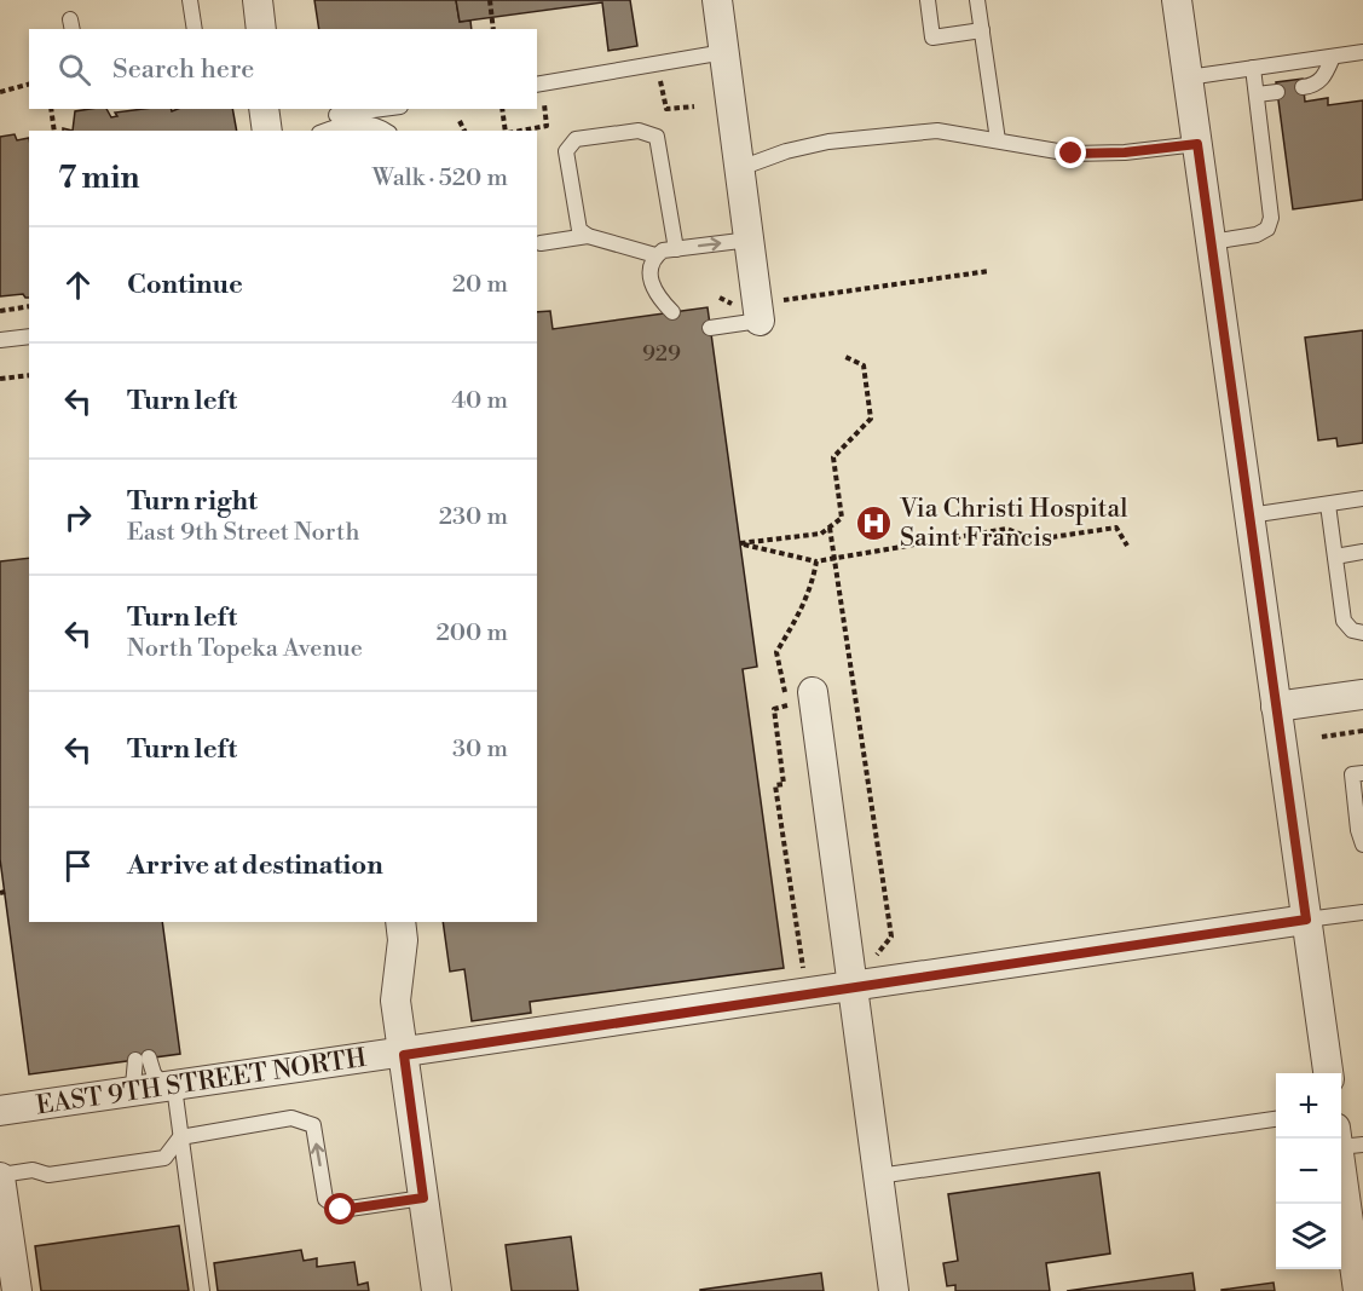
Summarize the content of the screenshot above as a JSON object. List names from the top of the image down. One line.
{"streets":{"street":["EAST 9TH STREET NORTH"]},"places":{"hospital":["Via Christi Hospital Saint Francis"]},"house_numbers":["929"],"page":{"search":"Search here","heading":["7 min","Walk · 520 m"],"list":[["Continue","20 m"],["Turn left","40 m"],["Turn right","East 9th Street North","230 m"],["Turn left","North Topeka Avenue","200 m"],["Turn left","30 m"],"Arrive at destination"],"map_buttons":["+","−"]}}
